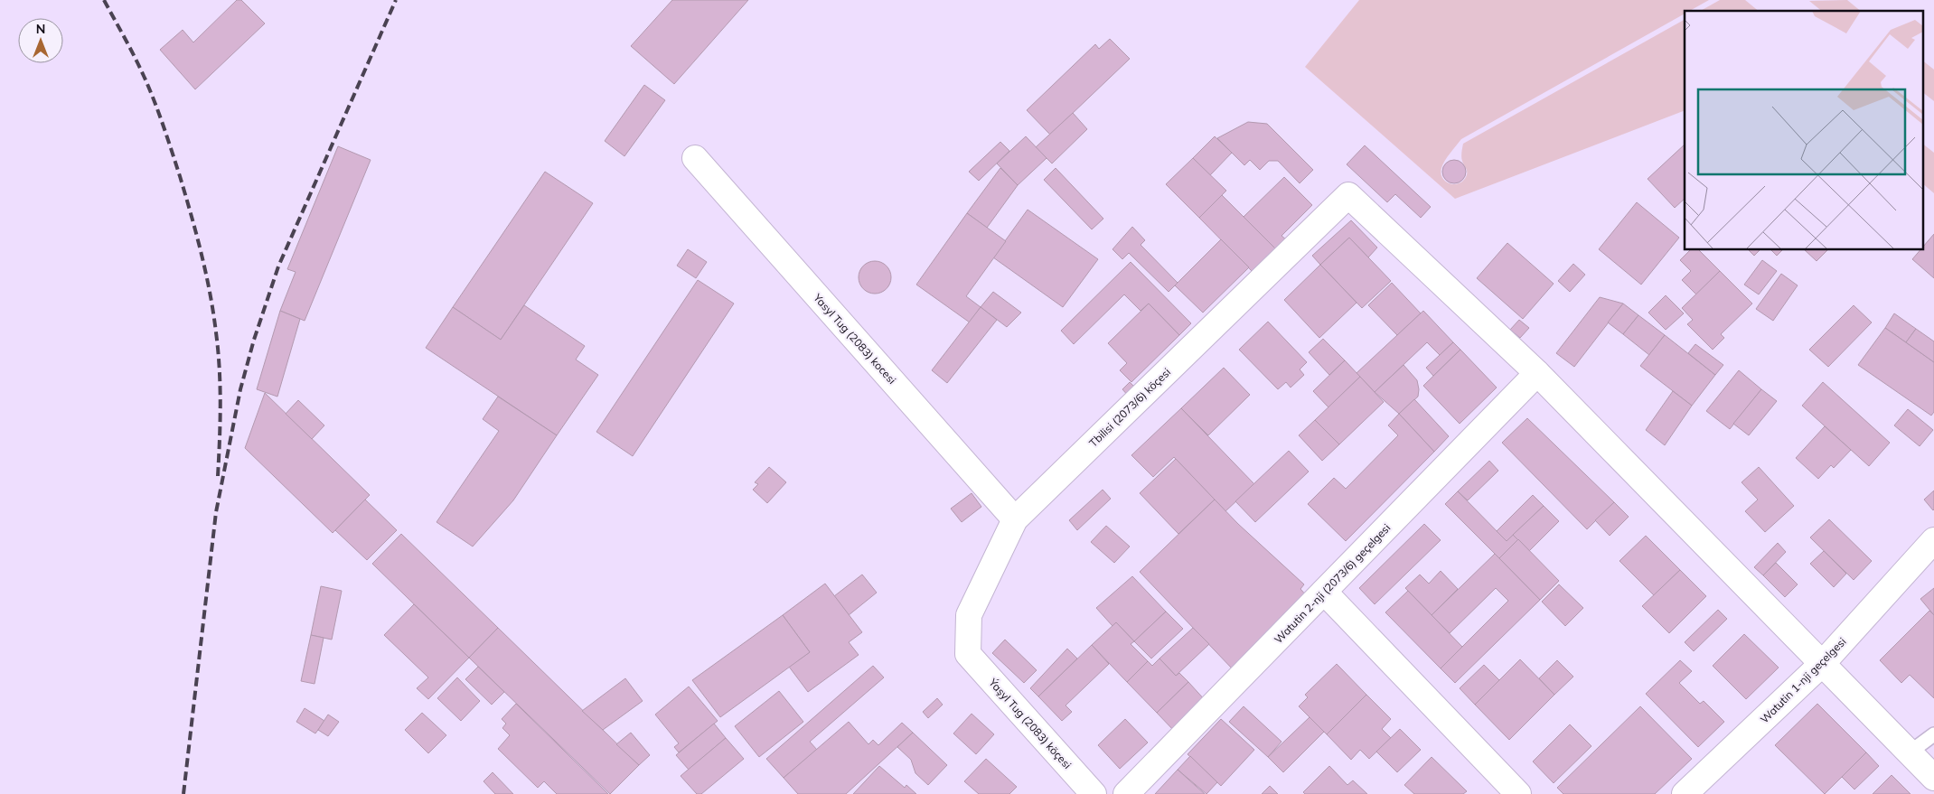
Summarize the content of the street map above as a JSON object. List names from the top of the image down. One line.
{"streets":{"street":["Yasyl Tug (2083) kocesi","Tbilisi (2073/6) köçesi","Watutin 2-nji (2073/6) geçelgesi","Watutin 1-nji geçelgesi","Ýaşyl Tug (2083) köçesi"]},"crossings":[["Yasyl Tug (2083) kocesi","Tbilisi (2073/6) köçesi"],["Tbilisi (2073/6) köçesi","Watutin 2-nji (2073/6) geçelgesi"],["Tbilisi (2073/6) köçesi","Ýaşyl Tug (2083) köçesi"]],"north":"top"}
